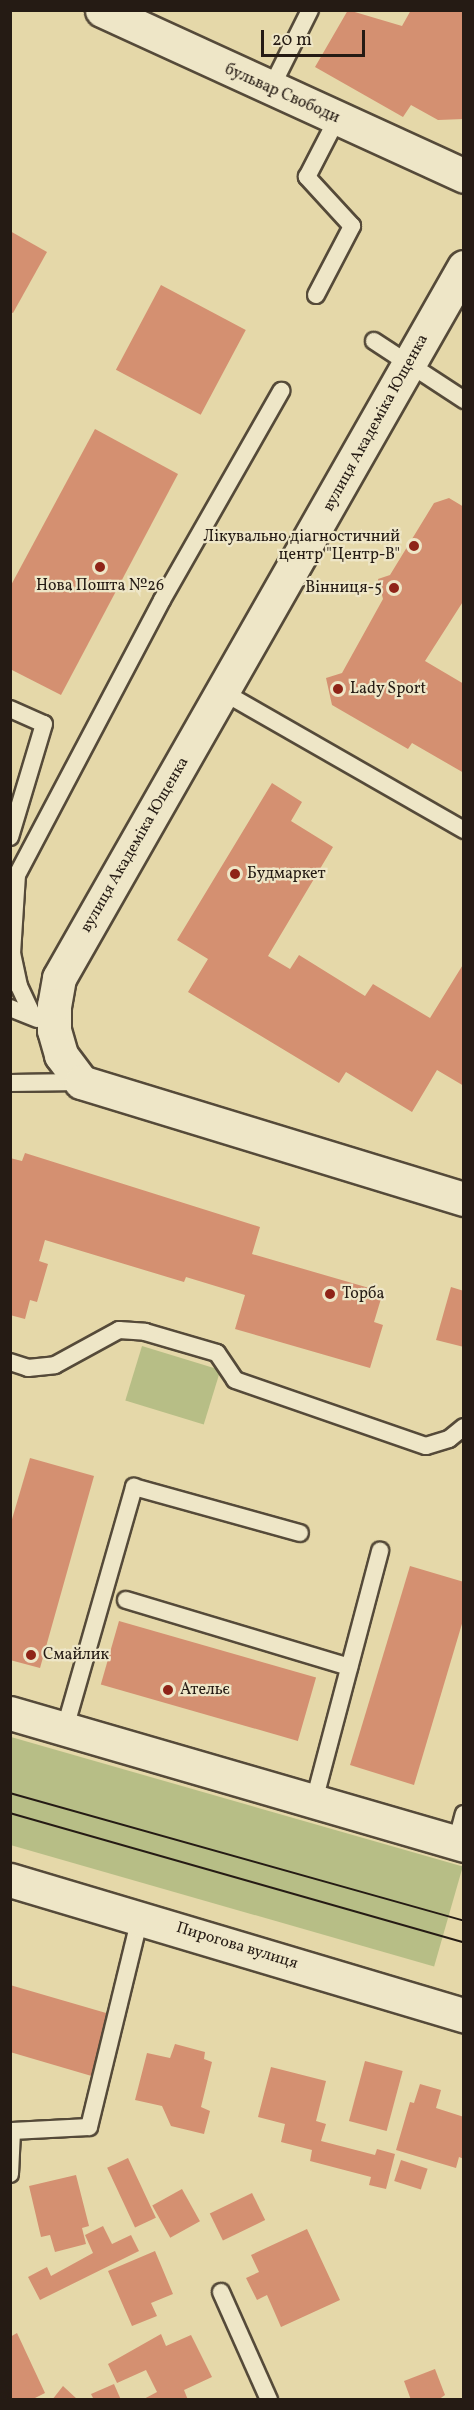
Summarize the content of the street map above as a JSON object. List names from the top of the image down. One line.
{"streets":{"street":["бульвар Свободи","вулиця Академіка Ющенка","Пирогова вулиця"]},"places":["Лікувально діагностичний центр \"Центр-В\"","Нова Пошта №26","Вінниця-5","Lady Sport","Будмаркет","Торба","Смайлик","Ательє"],"scale_bar":"20 m"}
